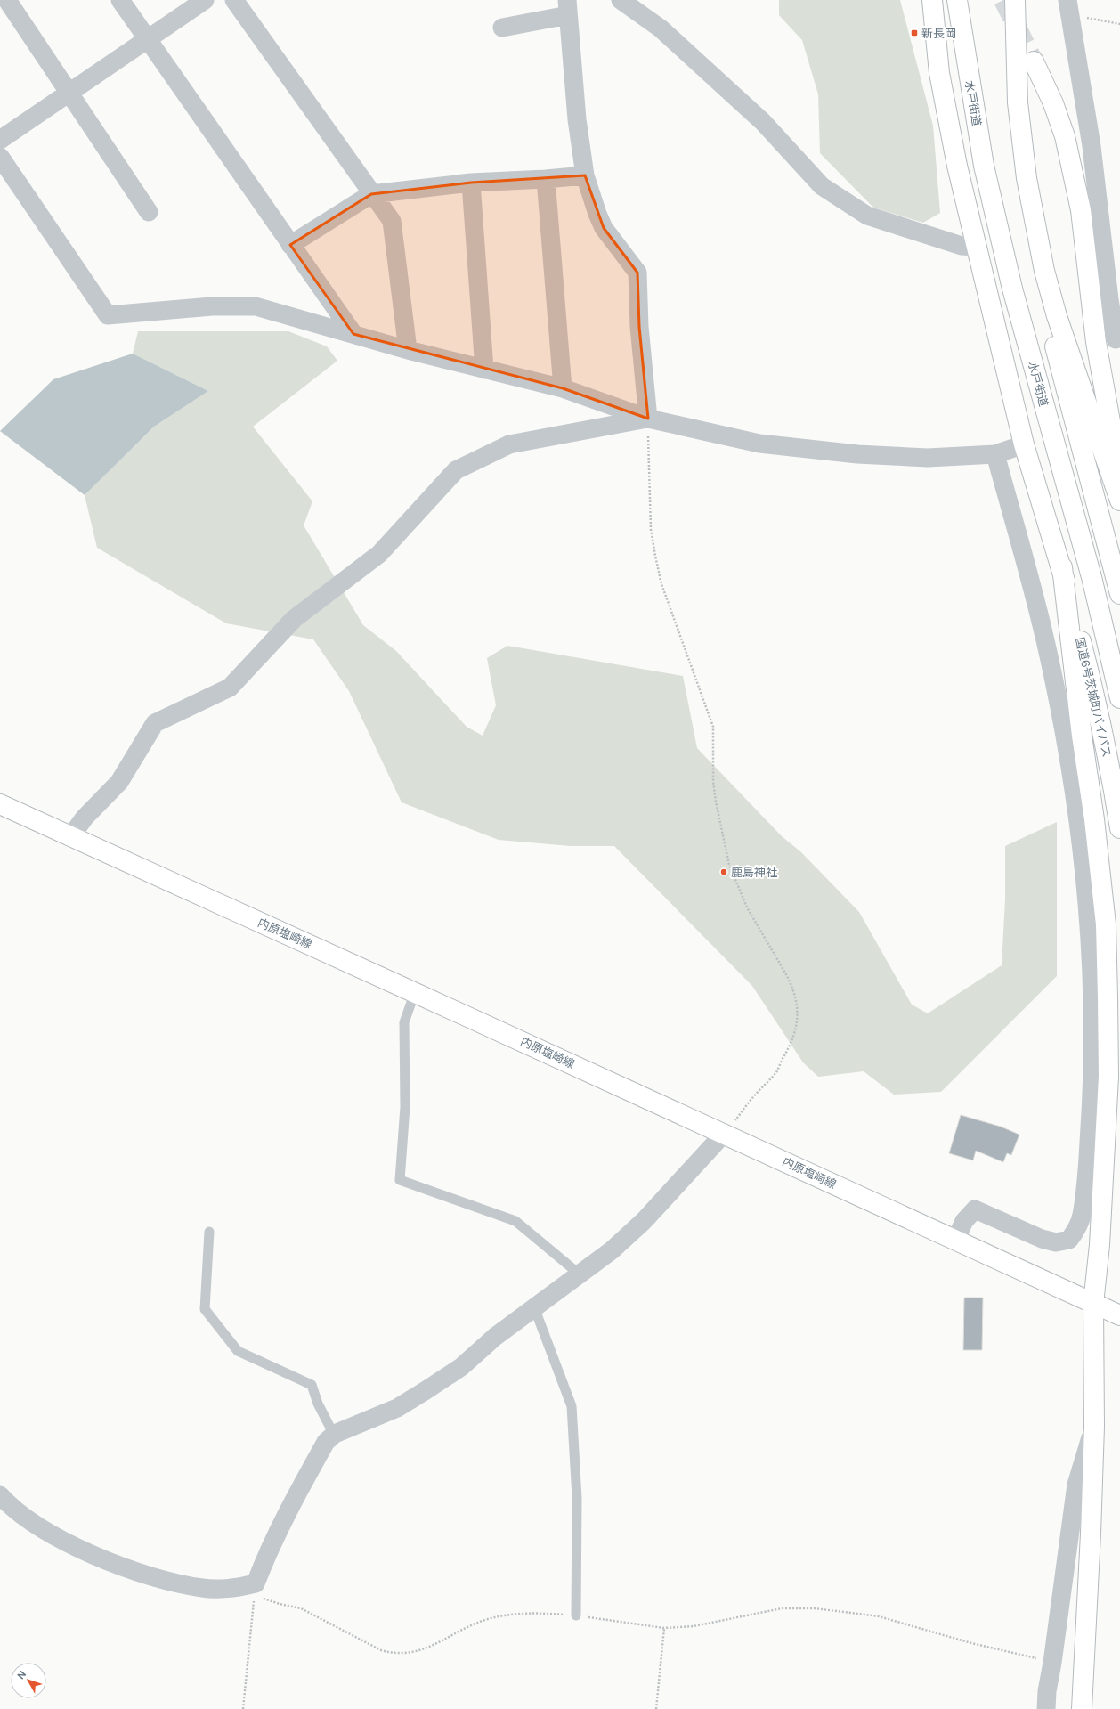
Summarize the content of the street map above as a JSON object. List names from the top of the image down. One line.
{"streets":{"main road":["水戸街道","国道6号茨城町バイパス","内原塩崎線"]},"places":{"transit":["新長岡"],"other":["鹿島神社"]},"north":"top left"}
